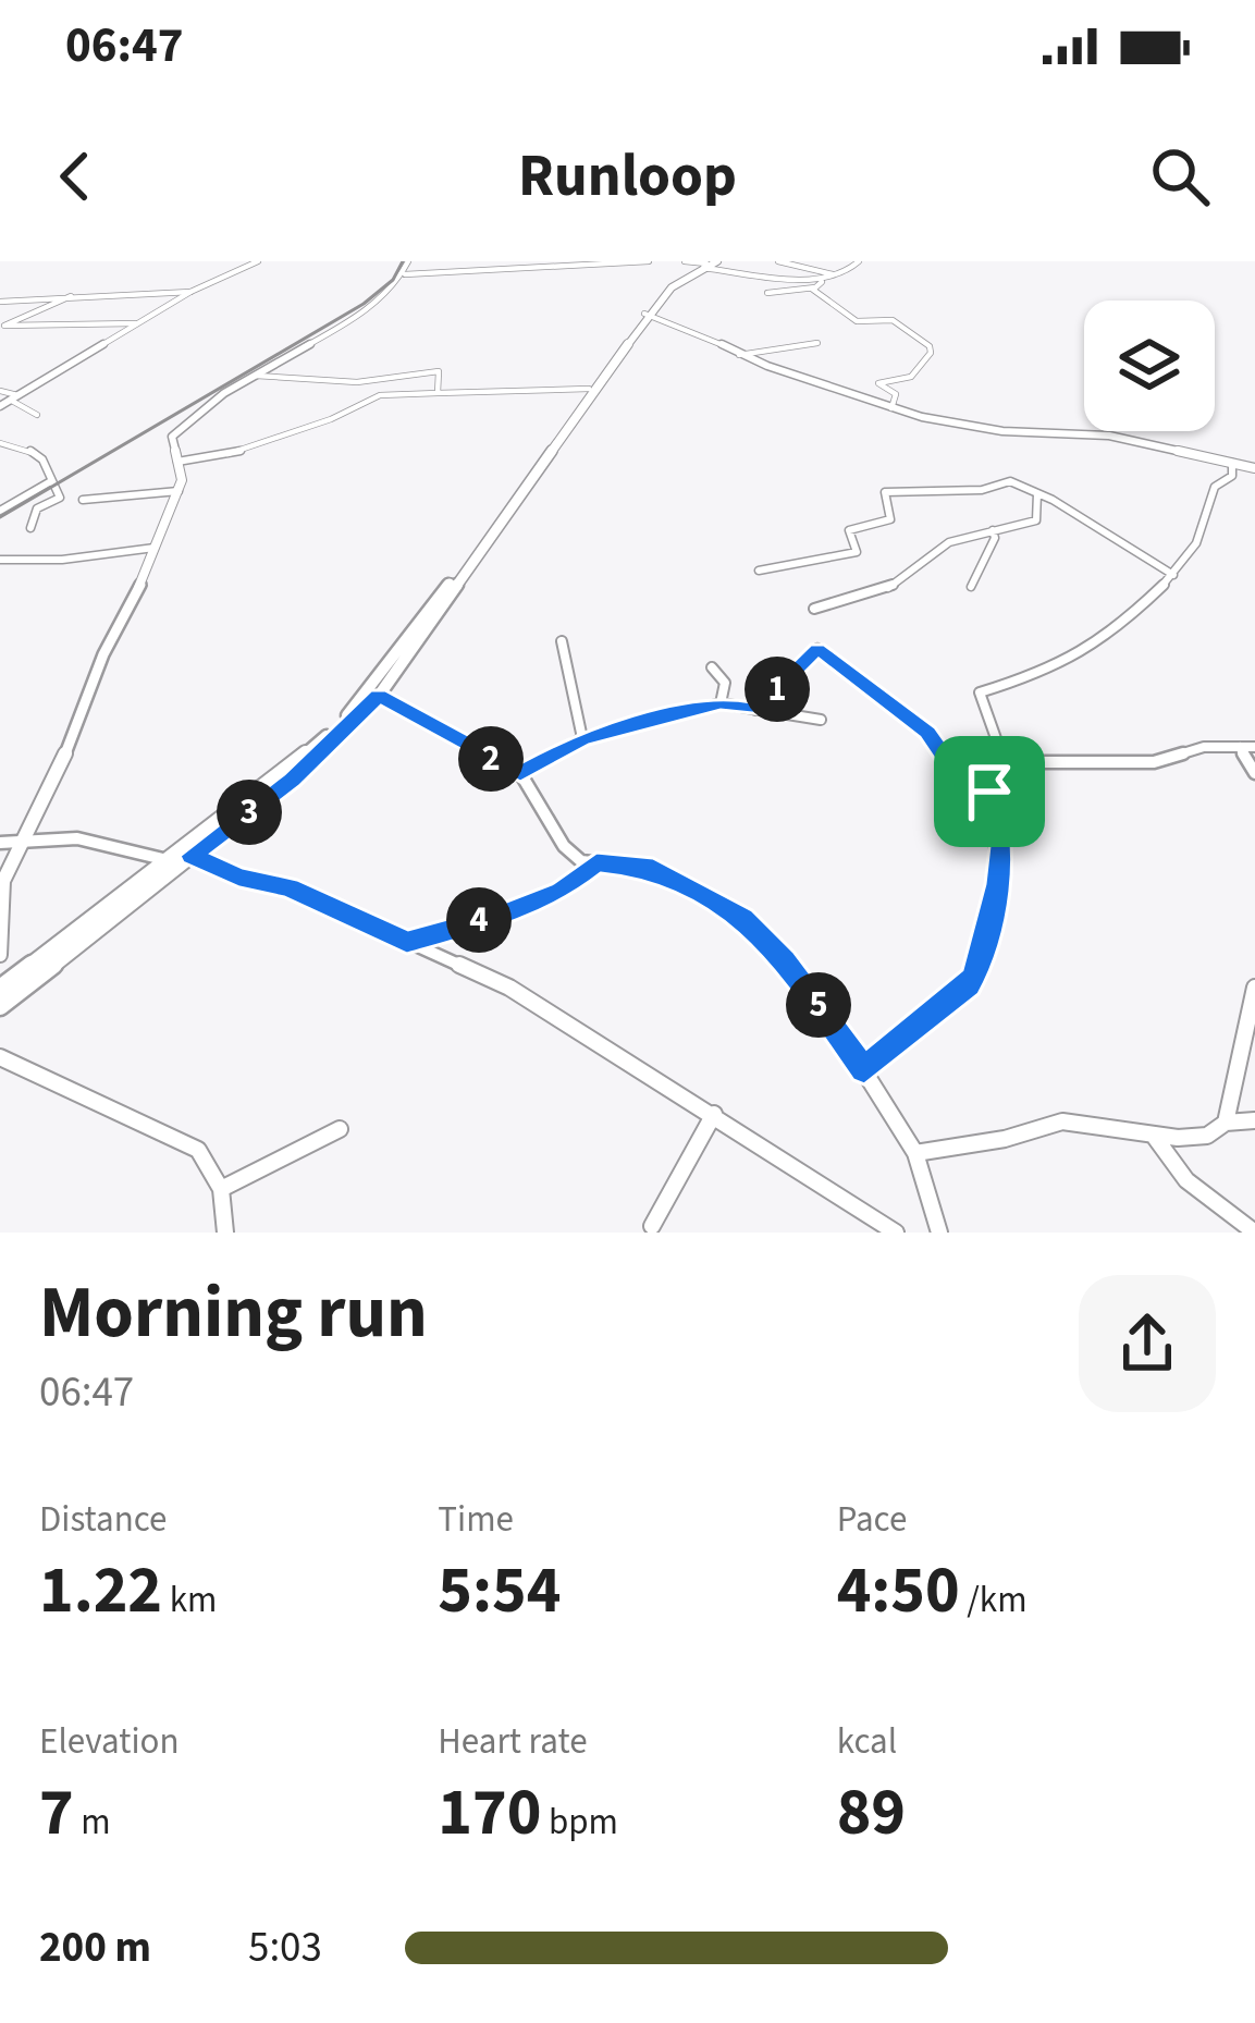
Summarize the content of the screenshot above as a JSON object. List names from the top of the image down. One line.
{"page":{"status":"06:47","header":"Runloop","pins":["1","2","3","4","5"],"heading":["Morning run","06:47"],"stats":[["Distance","1.22 km"],["Time","5:54"],["Pace","4:50 /km"],["Elevation","7 m"],["Heart rate","170 bpm"],["kcal","89"]],"list":[{"name":"200 m","note":"5:03"}]}}
